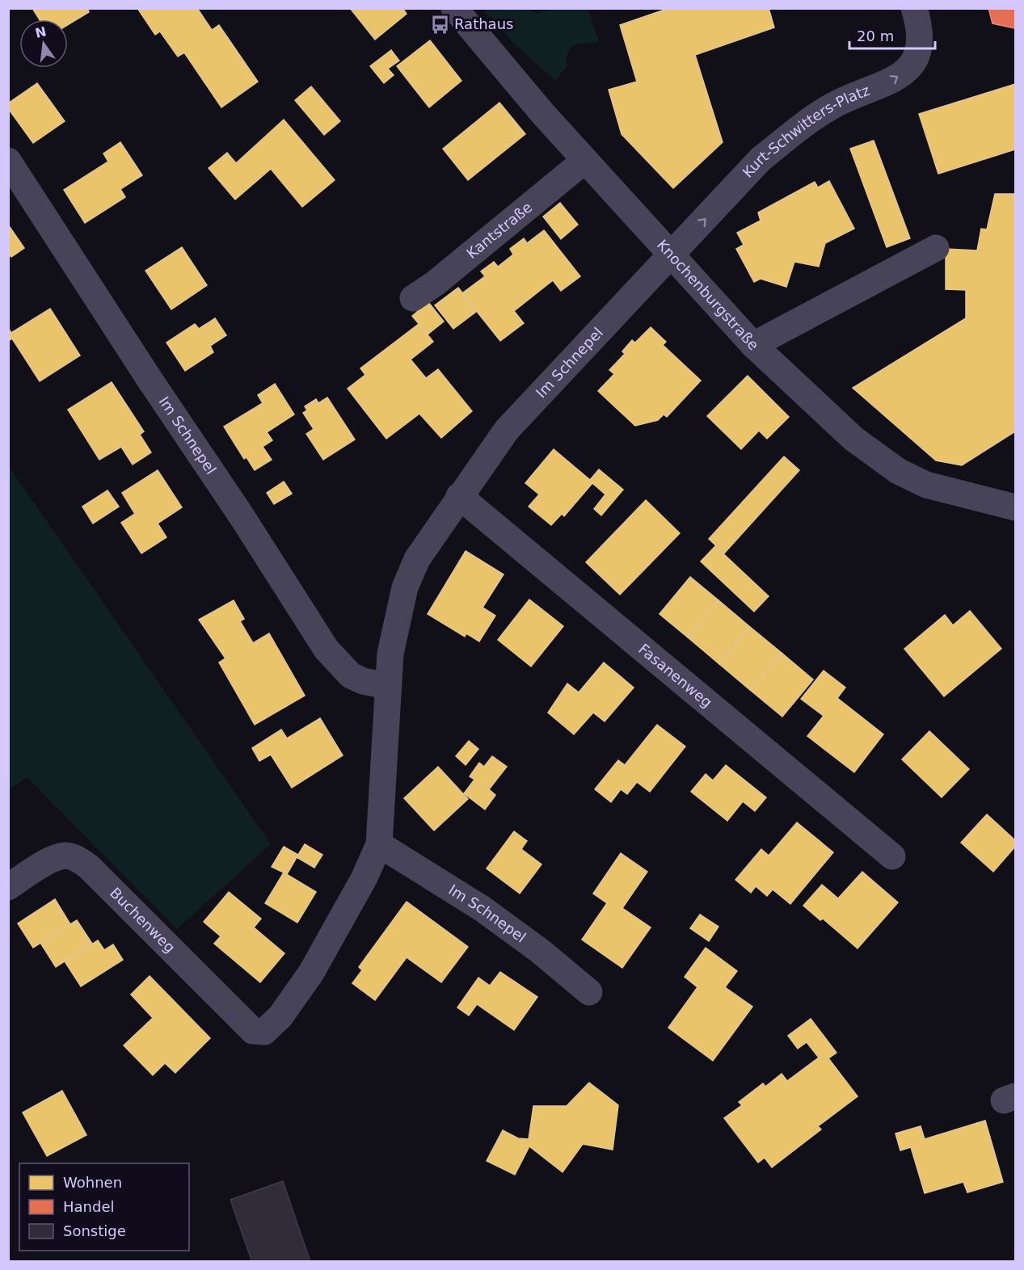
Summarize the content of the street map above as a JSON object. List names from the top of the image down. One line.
{"streets":{"street":["Kurt-Schwitters-Platz","Kantstraße","Knochenburgstraße","Im Schnepel","Fasanenweg","Buchenweg"]},"crossings":[["Kurt-Schwitters-Platz","Knochenburgstraße"],["Kurt-Schwitters-Platz","Im Schnepel"],["Kantstraße","Knochenburgstraße"],["Knochenburgstraße","Im Schnepel"],["Im Schnepel","Fasanenweg"],["Im Schnepel","Buchenweg"]],"places":{"bus stop":["Rathaus"]},"legend":["Wohnen","Handel","Sonstige"],"scale_bar":"20 m","north":"top"}
